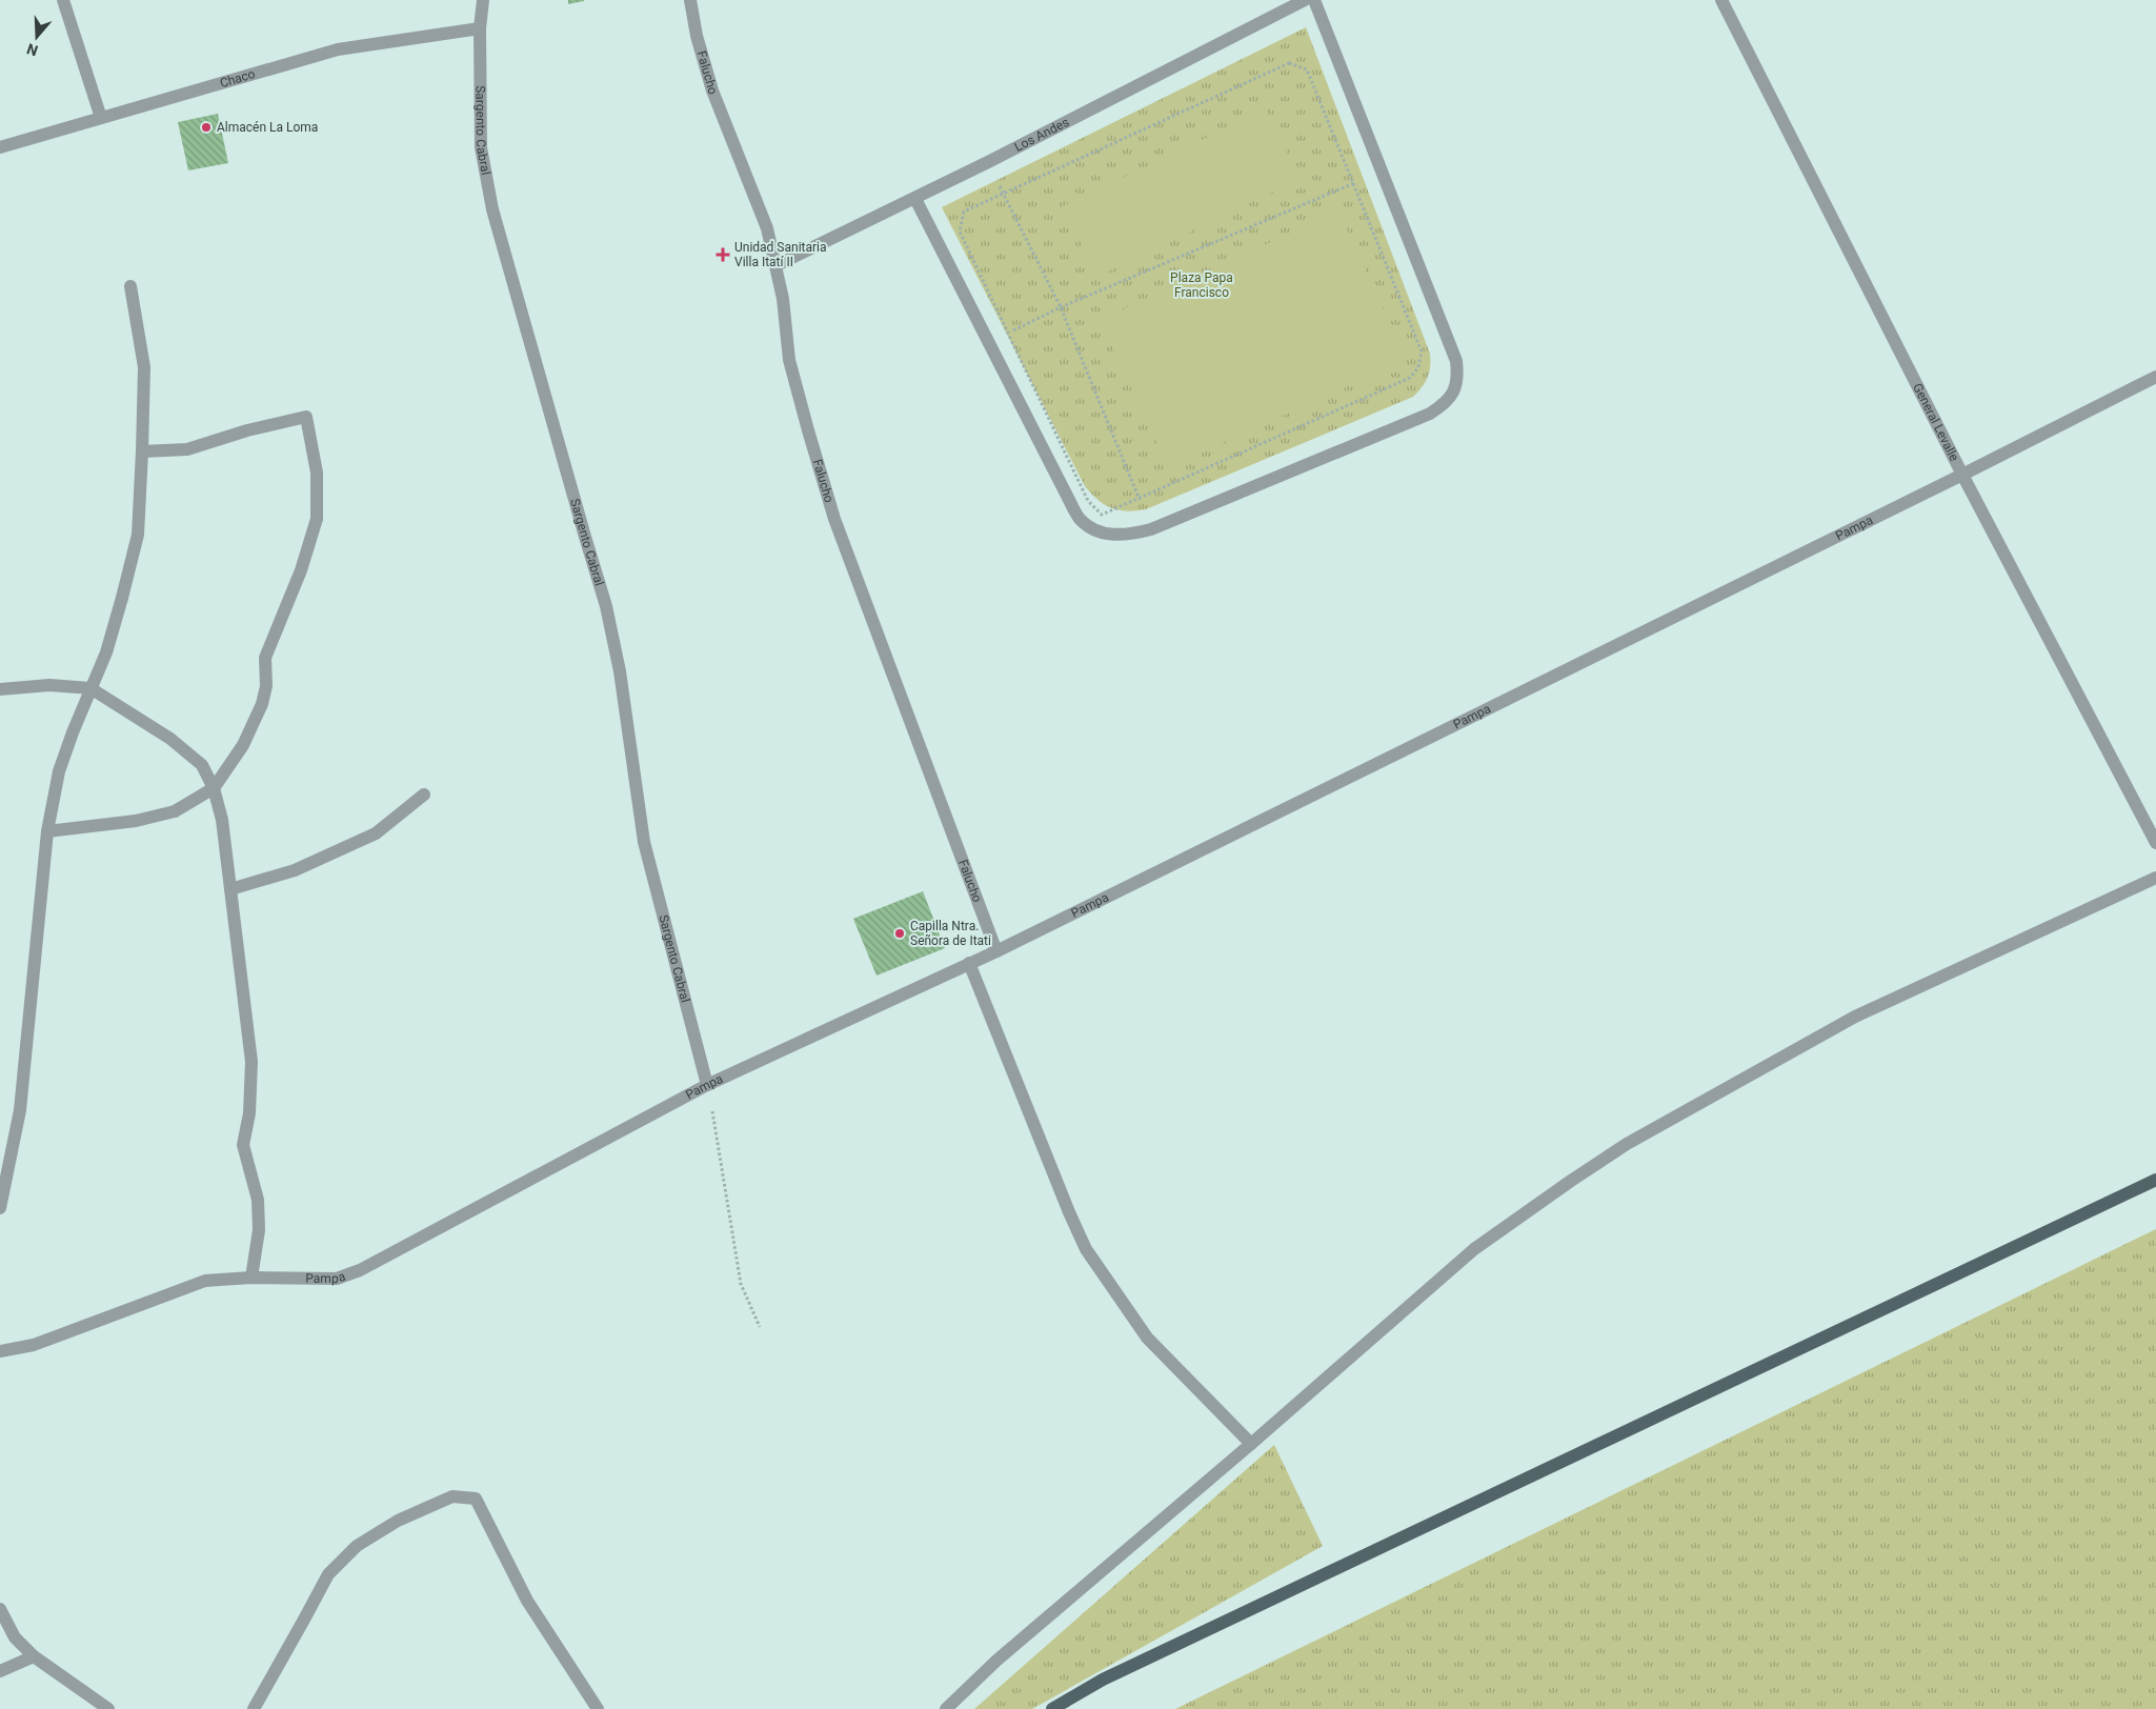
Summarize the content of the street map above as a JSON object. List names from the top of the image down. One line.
{"streets":{"street":["Falucho","Chaco","Sargento Cabral","Los Andes","General Levalle","Pampa"]},"crossings":[["Falucho","Los Andes"],["Falucho","Pampa"],["Chaco","Sargento Cabral"],["Sargento Cabral","Pampa"],["General Levalle","Pampa"]],"parks":["Plaza Papa Francisco"],"places":{"other":["Almacén La Loma","Capilla Ntra. Señora de Itati"],"health":["Unidad Sanitaria Villa Itatí II"]},"north":"bottom"}
